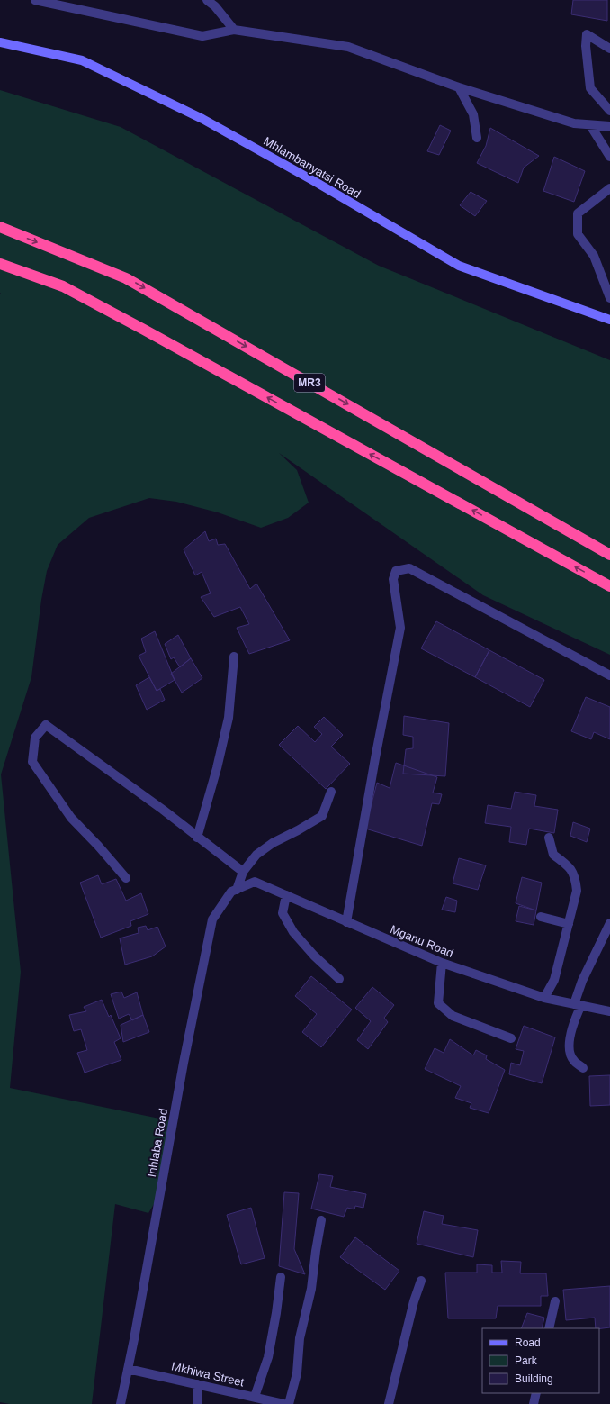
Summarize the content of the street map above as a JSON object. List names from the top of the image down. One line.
{"streets":{"highway":["MR3"],"main road":["Mhlambanyatsi Road"],"street":["Mganu Road","Inhlaba Road","Mkhiwa Street"]},"crossings":[["Mganu Road","Inhlaba Road"],["Inhlaba Road","Mkhiwa Street"]],"legend":["Road","Park","Building"]}
